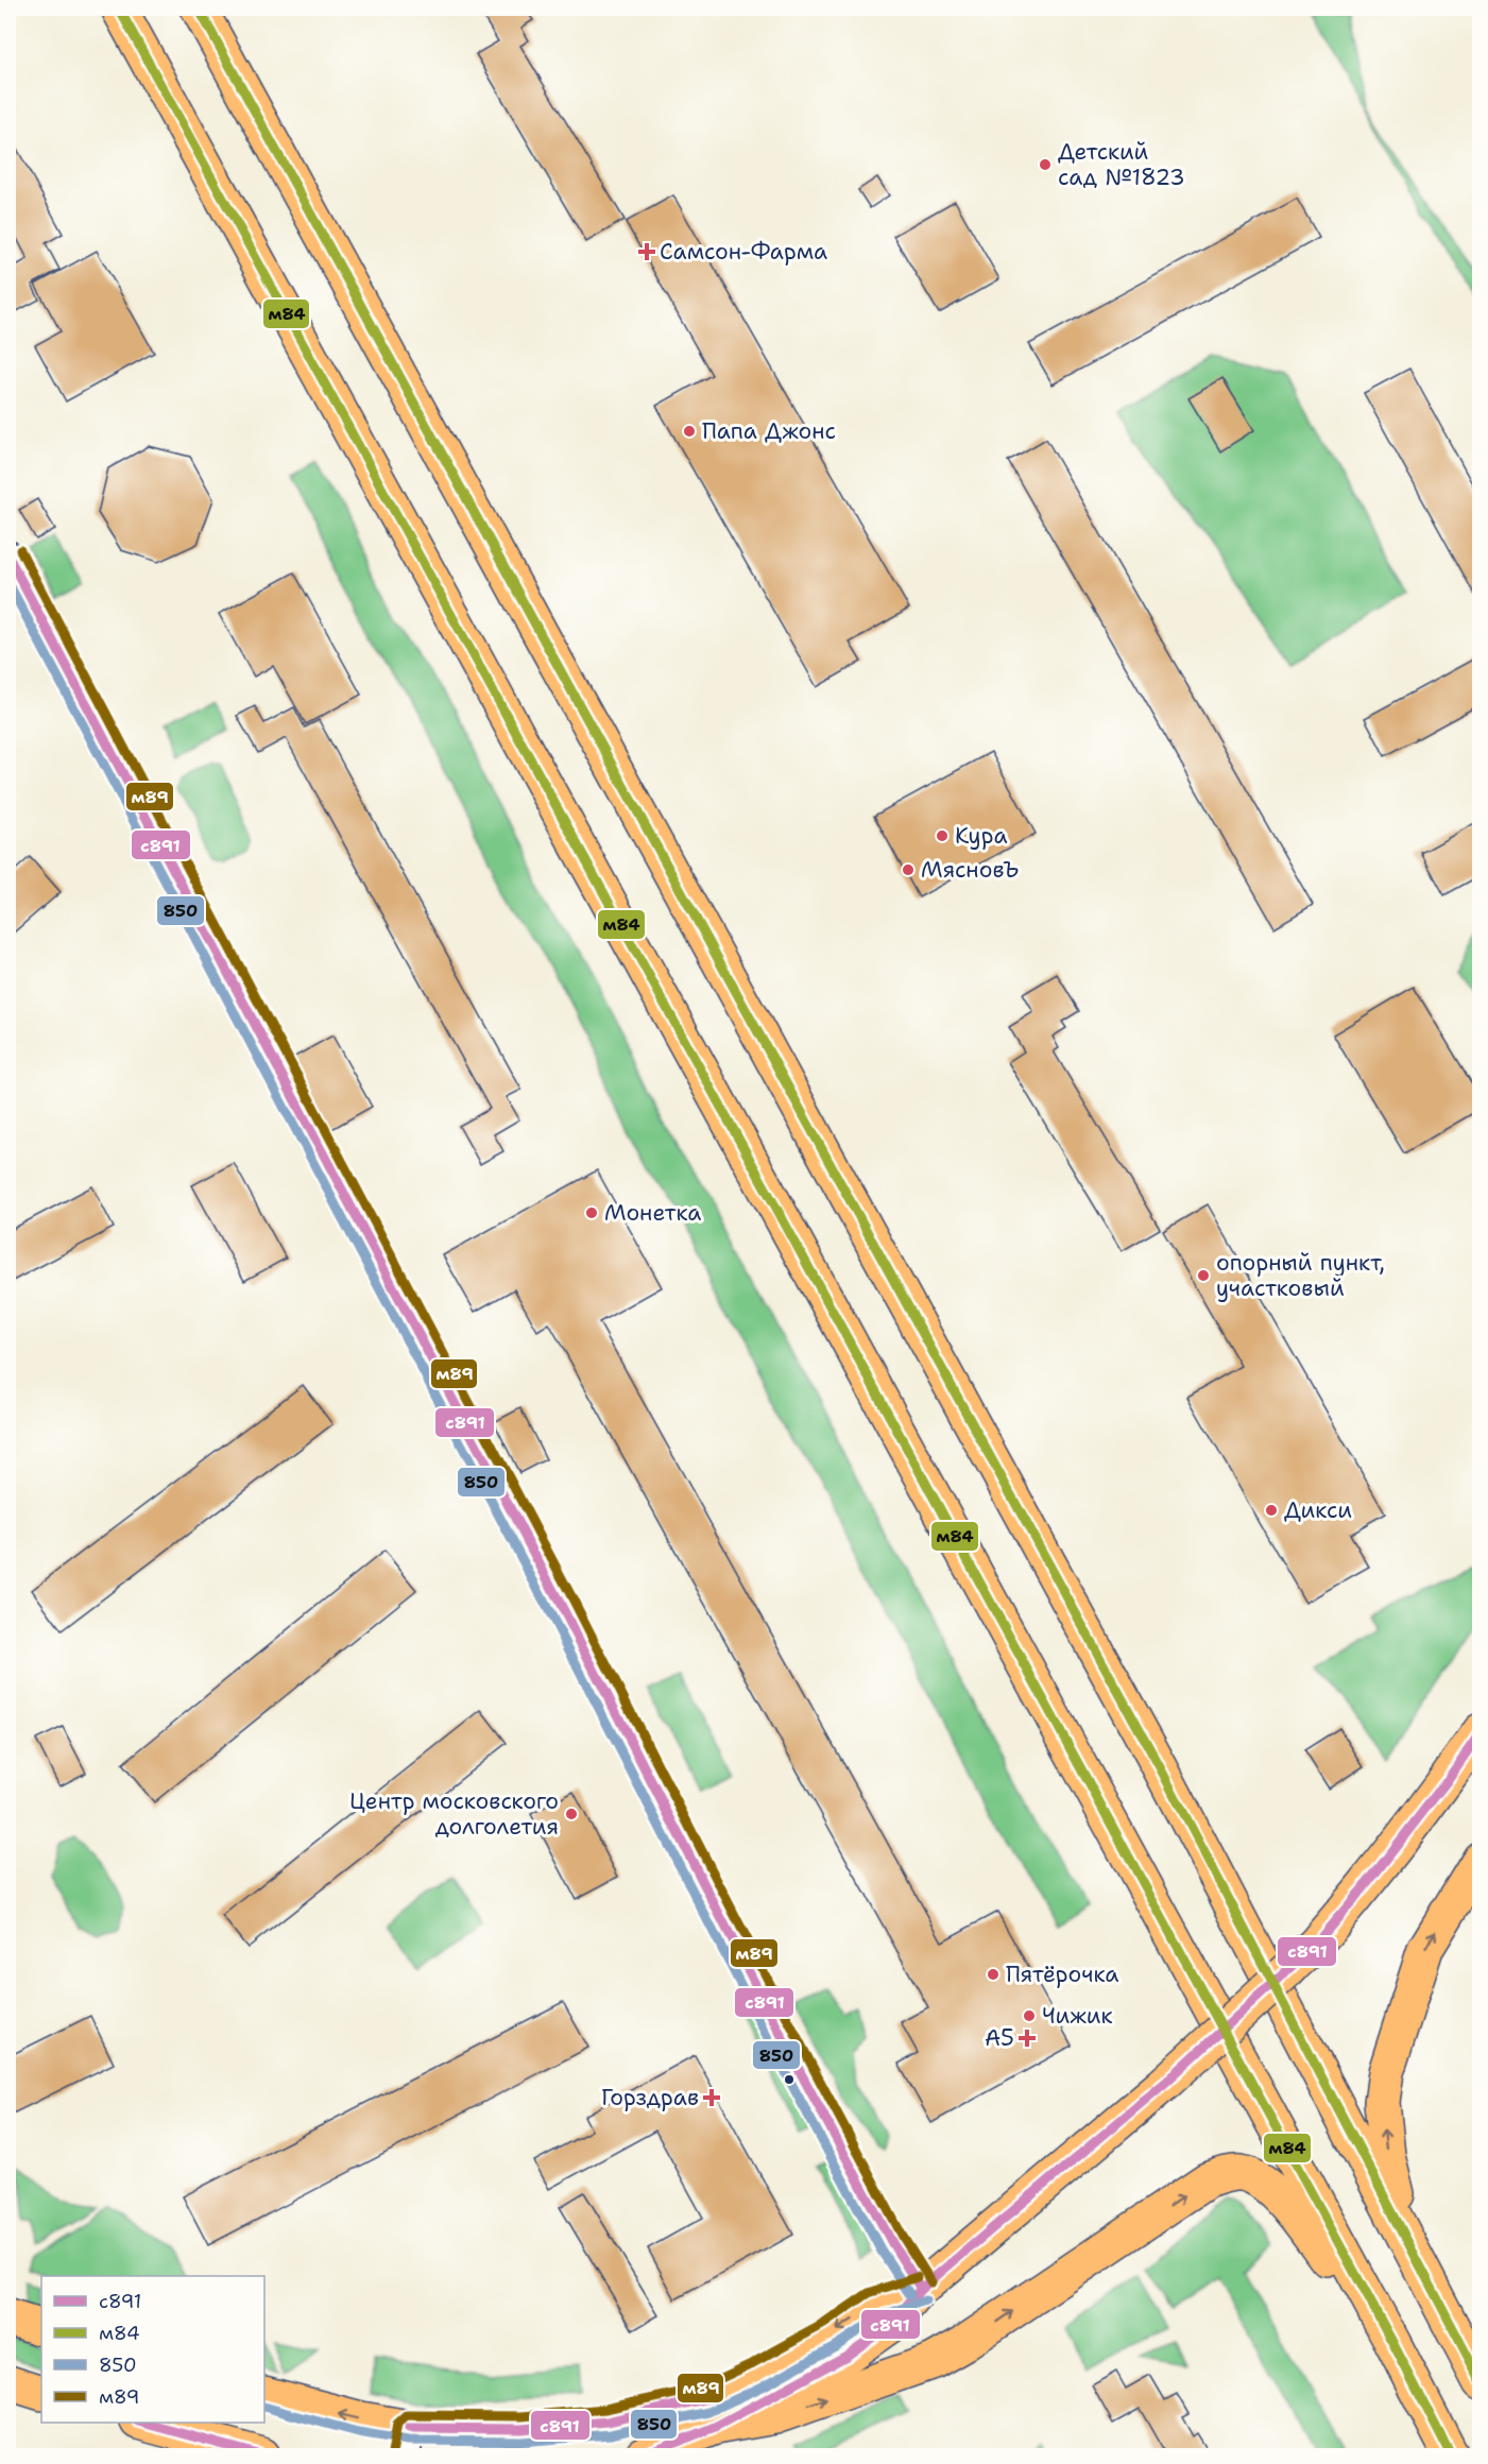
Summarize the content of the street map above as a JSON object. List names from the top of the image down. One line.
{"places":{"other":["Детский сад №1823","Папа Джонс","Кура","МясновЪ","Монетка","опорный пункт, участковый","Дикси","Центр московского долголетия","Пятёрочка","Чижик"],"health":["Самсон-Фарма","А5","Горздрав"]},"lines":["transit line м84","transit line м89","transit line с891","transit line 850"],"legend":["с891","м84","850","м89"]}
